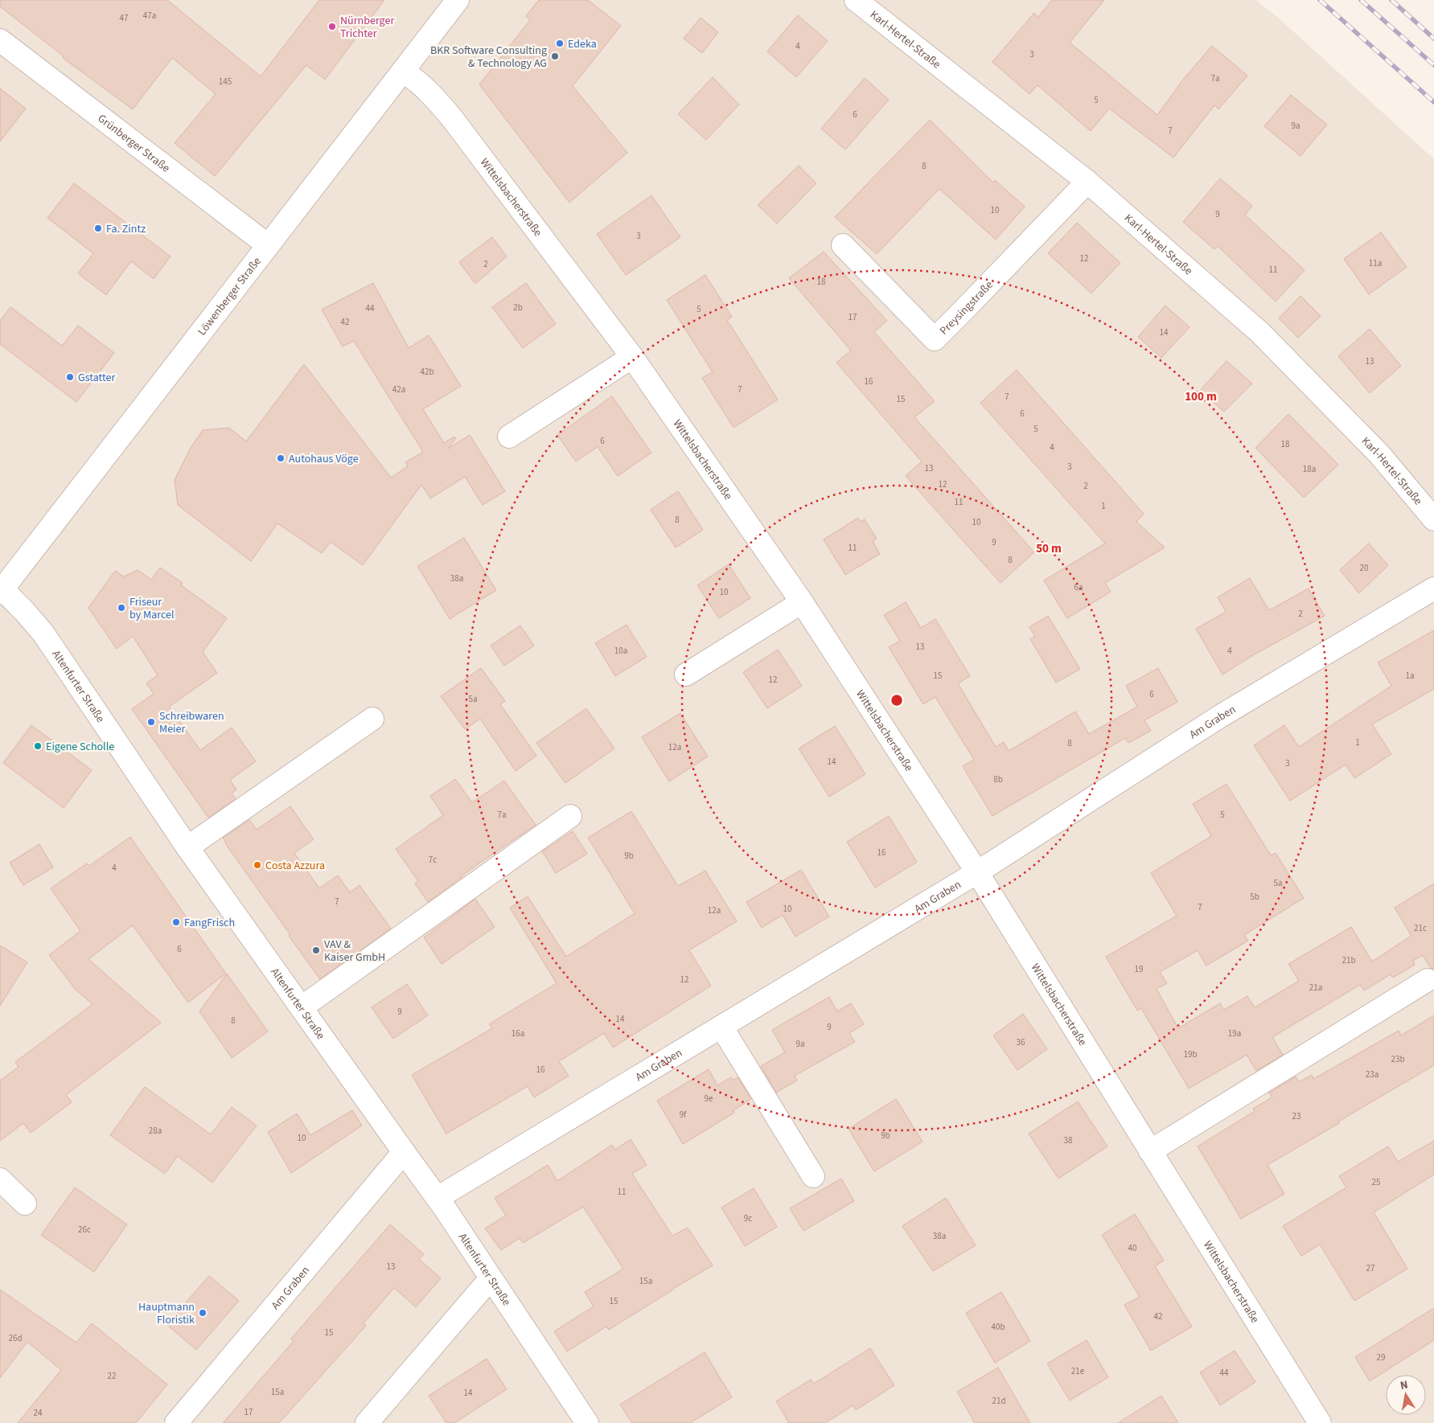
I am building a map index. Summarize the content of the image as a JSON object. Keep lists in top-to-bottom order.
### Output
{
  "streets": {
    "street": [
      "Karl-Hertel-Straße",
      "Grünberger Straße",
      "Wittelsbacherstraße",
      "Löwenberger Straße",
      "Preysingstraße",
      "Altenfurter Straße",
      "Am Graben"
    ]
  },
  "crossings": [
    ["Karl-Hertel-Straße", "Preysingstraße"],
    ["Grünberger Straße", "Löwenberger Straße"],
    ["Wittelsbacherstraße", "Löwenberger Straße"],
    ["Wittelsbacherstraße", "Am Graben"],
    ["Löwenberger Straße", "Altenfurter Straße"],
    ["Altenfurter Straße", "Am Graben"]
  ],
  "places": [
    "Nürnberger Trichter",
    "Edeka",
    "BKR Software Consulting & Technology AG",
    "Fa. Zintz",
    "Gstatter",
    "Autohaus Vöge",
    "Friseur by Marcel",
    "Schreibwaren Meier",
    "Eigene Scholle",
    "Costa Azzura",
    "FangFrisch",
    "VAV & Kaiser GmbH",
    "Hauptmann Floristik"
  ],
  "house_numbers": [
    "47a",
    "47",
    "4",
    "3",
    "7a",
    "145",
    "5",
    "6",
    "9a",
    "7",
    "8",
    "10",
    "9",
    "3",
    "12",
    "11a",
    "2",
    "11",
    "18",
    "2b",
    "44",
    "5",
    "17",
    "42",
    "14",
    "13",
    "42b",
    "16",
    "42a",
    "7",
    "7",
    "15",
    "6",
    "5",
    "6",
    "18",
    "4",
    "3",
    "13",
    "18a",
    "12",
    "2",
    "11",
    "1",
    "8",
    "10",
    "9",
    "11",
    "8",
    "20",
    "38a",
    "6a",
    "10",
    "2",
    "13",
    "10a",
    "4",
    "15",
    "1a",
    "12",
    "6",
    "5a",
    "1",
    "8",
    "12a",
    "14",
    "3",
    "8b",
    "7a",
    "5",
    "16",
    "9b",
    "7c",
    "4",
    "5a",
    "5b",
    "7",
    "7",
    "10",
    "12a",
    "21c",
    "6",
    "21b",
    "19",
    "12",
    "21a",
    "9",
    "14",
    "8",
    "9",
    "16a",
    "19a",
    "36",
    "9a",
    "19b",
    "23b",
    "16",
    "23a",
    "9e",
    "9f",
    "23",
    "28a",
    "9b",
    "10",
    "38",
    "25",
    "11",
    "9c",
    "26c",
    "38a",
    "40",
    "13",
    "27",
    "15a",
    "15",
    "42",
    "40b",
    "15",
    "26d",
    "29",
    "21e",
    "44",
    "22",
    "15a",
    "14",
    "21d",
    "17",
    "24"
  ],
  "north": "top",
  "rings": ["100 m", "50 m"]
}
